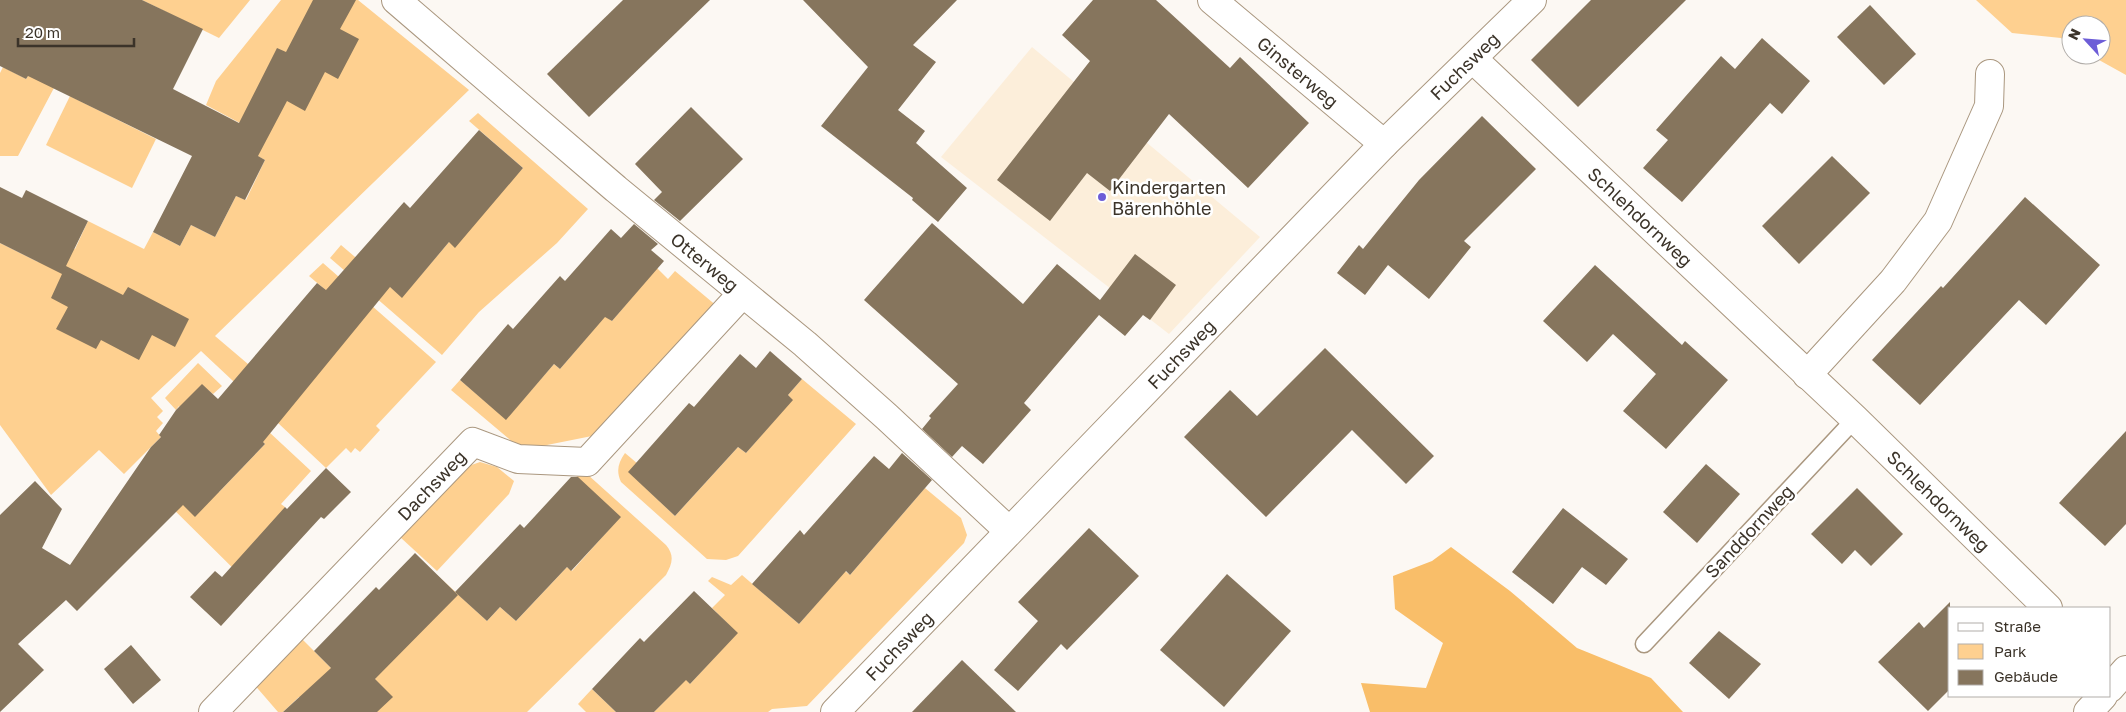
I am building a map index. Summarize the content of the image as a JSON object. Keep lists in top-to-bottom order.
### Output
{
  "streets": {
    "street": [
      "Fuchsweg",
      "Ginsterweg",
      "Schlehdornweg",
      "Otterweg",
      "Dachsweg"
    ],
    "lane": ["Sanddornweg"]
  },
  "crossings": [
    ["Fuchsweg", "Ginsterweg"],
    ["Fuchsweg", "Schlehdornweg"],
    ["Fuchsweg", "Otterweg"],
    ["Schlehdornweg", "Sanddornweg"],
    ["Otterweg", "Dachsweg"]
  ],
  "places": ["Kindergarten Bärenhöhle"],
  "legend": ["Straße", "Park", "Gebäude"],
  "scale_bar": "20 m",
  "north": "top left"
}
